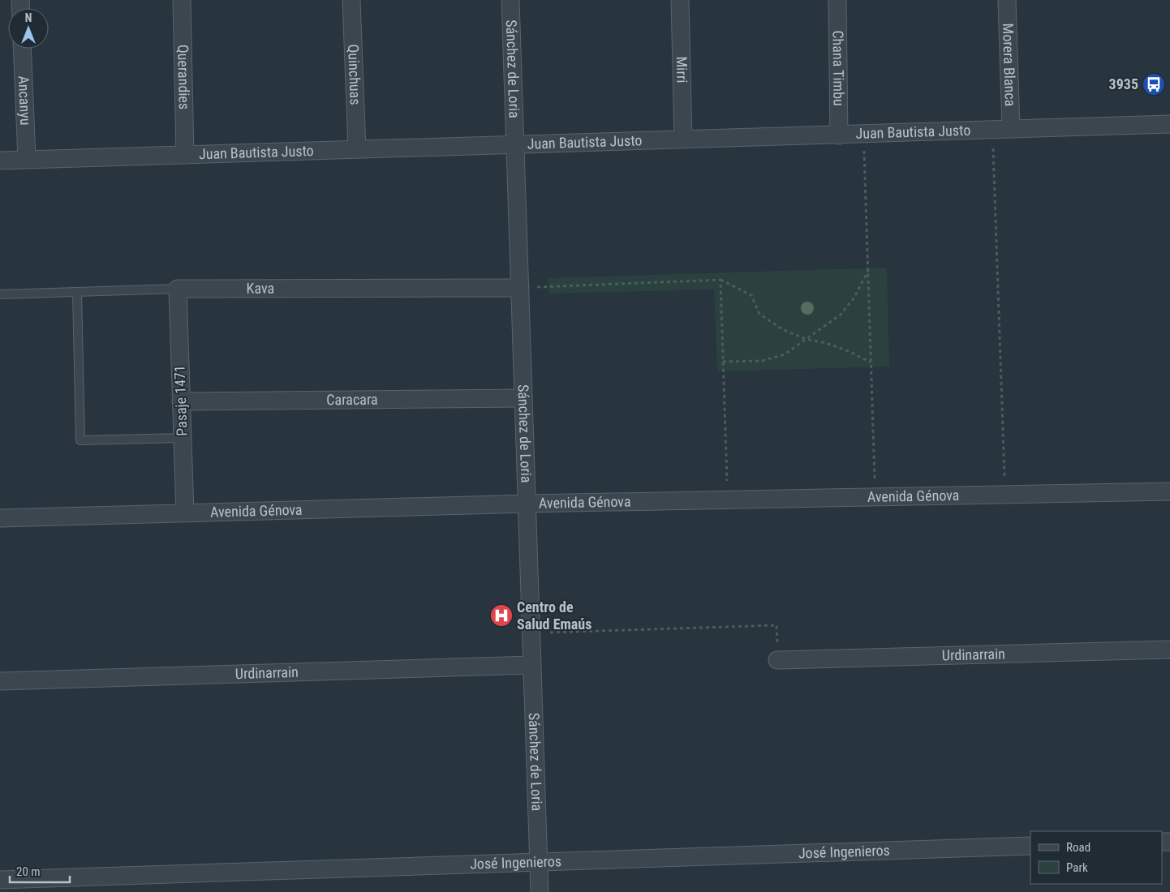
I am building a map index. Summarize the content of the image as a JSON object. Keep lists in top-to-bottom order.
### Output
{
  "streets": {
    "street": [
      "Morera Blanca",
      "Chana Timbu",
      "Sánchez de Loria",
      "Mirri",
      "Quinchuas",
      "Querandies",
      "Ancanyu",
      "Juan Bautista Justo",
      "Kava",
      "Caracara",
      "Pasaje 1471",
      "Avenida Génova",
      "Urdinarrain",
      "José Ingenieros"
    ]
  },
  "crossings": [
    ["Morera Blanca", "Juan Bautista Justo"],
    ["Chana Timbu", "Juan Bautista Justo"],
    ["Sánchez de Loria", "Juan Bautista Justo"],
    ["Sánchez de Loria", "Kava"],
    ["Sánchez de Loria", "Caracara"],
    ["Sánchez de Loria", "Avenida Génova"],
    ["Sánchez de Loria", "Urdinarrain"],
    ["Sánchez de Loria", "José Ingenieros"],
    ["Mirri", "Juan Bautista Justo"],
    ["Quinchuas", "Juan Bautista Justo"],
    ["Querandies", "Juan Bautista Justo"],
    ["Ancanyu", "Juan Bautista Justo"],
    ["Kava", "Pasaje 1471"],
    ["Caracara", "Pasaje 1471"],
    ["Pasaje 1471", "Avenida Génova"]
  ],
  "places": {
    "bus stop": ["3935"],
    "hospital": ["Centro de Salud Emaús"]
  },
  "legend": ["Road", "Park"],
  "scale_bar": "20 m",
  "north": "top"
}
